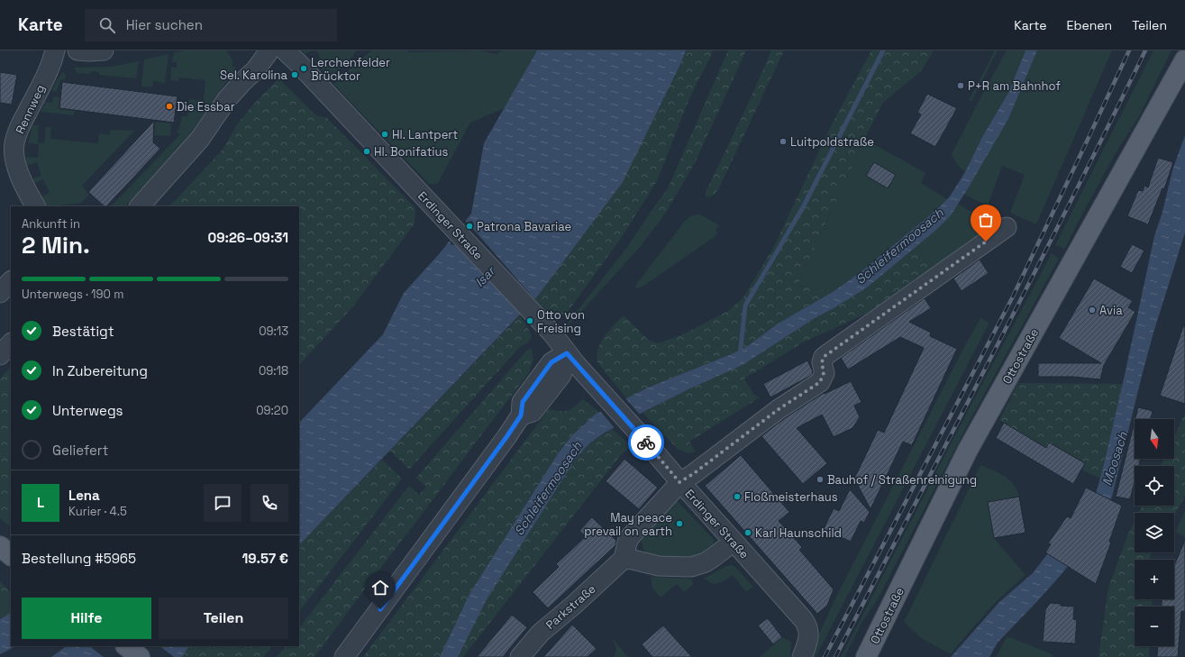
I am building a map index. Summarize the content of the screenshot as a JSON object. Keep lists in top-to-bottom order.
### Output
{
  "streets": {
    "main road": ["Ottostraße"],
    "street": ["Rennweg", "Erdinger Straße", "Parkstraße"]
  },
  "water": ["Schleifermoosach", "Isar", "Moosach"],
  "places": [
    "Lerchenfelder Brücktor",
    "Sel. Karolina",
    "P+R am Bahnhof",
    "Die Essbar",
    "Hl. Lantpert",
    "Luitpoldstraße",
    "Hl. Bonifatius",
    "Patrona Bavariae",
    "Avia",
    "Otto von Freising",
    "Bauhof / Straßenreinigung",
    "Floßmeisterhaus",
    "May peace prevail on earth",
    "Karl Haunschild"
  ],
  "north": "bottom",
  "page": {
    "header": "Karte",
    "search": "Hier suchen",
    "nav": ["Karte", "Ebenen", "Teilen"],
    "heading": ["2 Min.", "Ankunft in", "09:26–09:31"],
    "panel": [
      "Lena",
      "Kurier · 4.5",
      "Bestellung #5965",
      "19.57 €"
    ],
    "bar": "Unterwegs · 190 m",
    "list": [
      ["Bestätigt", "09:13"],
      ["In Zubereitung", "09:18"],
      ["Unterwegs", "09:20"],
      "Geliefert"
    ],
    "map_buttons": ["+", "−"],
    "round": "L",
    "buttons": ["Hilfe", "Teilen"]
  }
}
